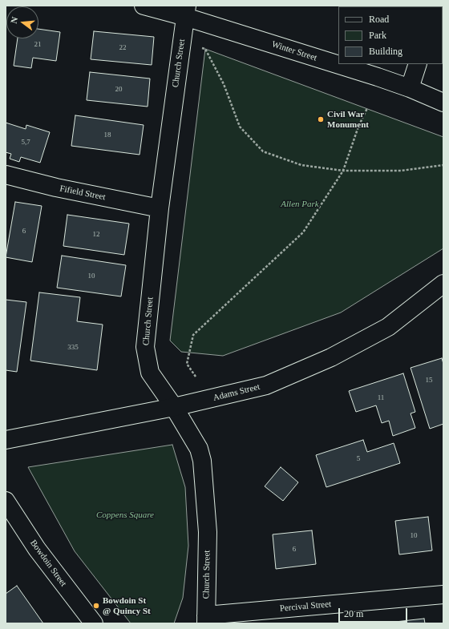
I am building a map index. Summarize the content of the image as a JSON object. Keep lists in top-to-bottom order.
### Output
{
  "streets": {
    "street": [
      "Winter Street",
      "Church Street",
      "Fifield Street",
      "Adams Street",
      "Bowdoin Street",
      "Percival Street"
    ]
  },
  "crossings": [
    ["Winter Street", "Church Street"],
    ["Church Street", "Fifield Street"],
    ["Church Street", "Adams Street"],
    ["Church Street", "Percival Street"]
  ],
  "parks": ["Allen Park", "Coppens Square"],
  "places": ["Civil War Monument", "Bowdoin St @ Quincy St"],
  "house_numbers": [
    "21",
    "22",
    "20",
    "18",
    "5,7",
    "6",
    "12",
    "10",
    "335",
    "15",
    "11",
    "5",
    "10",
    "6"
  ],
  "legend": ["Road", "Park", "Building"],
  "scale_bar": "20 m",
  "north": "left"
}
